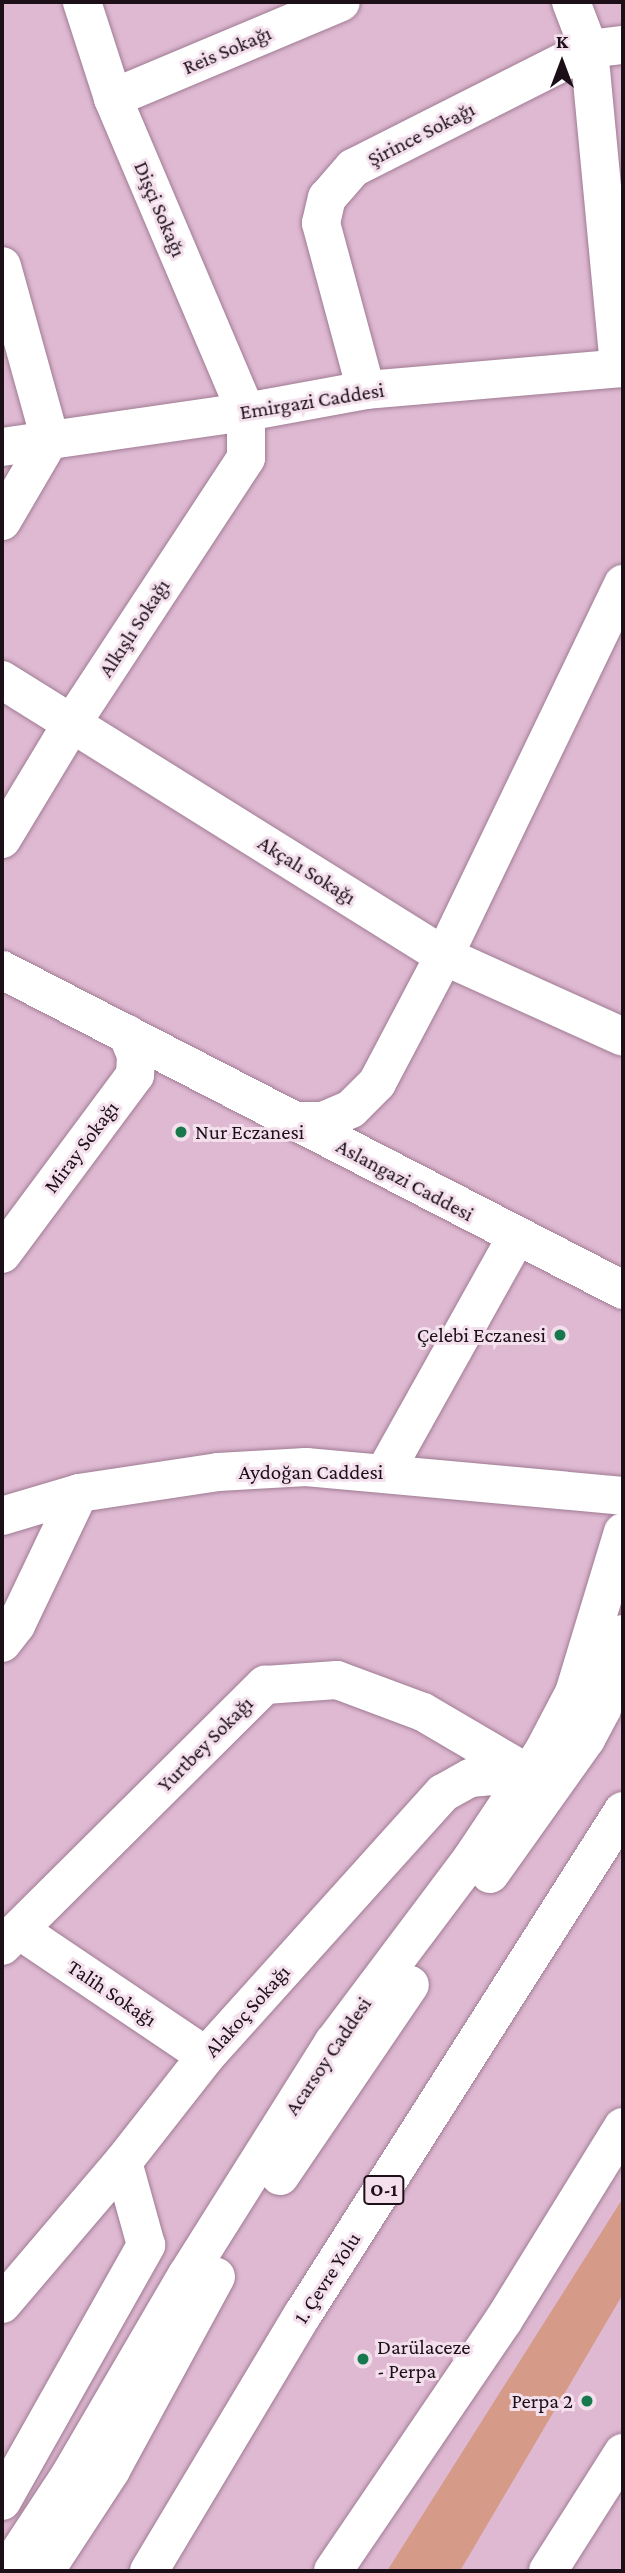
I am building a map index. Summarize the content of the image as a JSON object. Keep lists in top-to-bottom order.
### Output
{
  "streets": {
    "main road": [
      "Reis Sokağı",
      "Şirince Sokağı",
      "Dişçi Sokağı",
      "Emirgazi Caddesi",
      "Alkışlı Sokağı",
      "Akçalı Sokağı",
      "Miray Sokağı",
      "Aslangazi Caddesi",
      "Aydoğan Caddesi",
      "Yurtbey Sokağı",
      "Talih Sokağı",
      "Alakoç Sokağı",
      "Acarsoy Caddesi",
      "O-1",
      "1. Çevre Yolu"
    ]
  },
  "crossings": [
    ["Reis Sokağı", "Dişçi Sokağı"],
    ["Şirince Sokağı", "Emirgazi Caddesi"],
    ["Dişçi Sokağı", "Emirgazi Caddesi"],
    ["Dişçi Sokağı", "Alkışlı Sokağı"],
    ["Emirgazi Caddesi", "Alkışlı Sokağı"],
    ["Alkışlı Sokağı", "Akçalı Sokağı"],
    ["Miray Sokağı", "Aslangazi Caddesi"],
    ["Yurtbey Sokağı", "Talih Sokağı"],
    ["Yurtbey Sokağı", "Alakoç Sokağı"],
    ["Yurtbey Sokağı", "Acarsoy Caddesi"],
    ["Talih Sokağı", "Alakoç Sokağı"],
    ["Alakoç Sokağı", "Acarsoy Caddesi"]
  ],
  "places": [
    "Nur Eczanesi",
    "Çelebi Eczanesi",
    "Darülaceze - Perpa",
    "Perpa 2"
  ],
  "north": "top"
}
